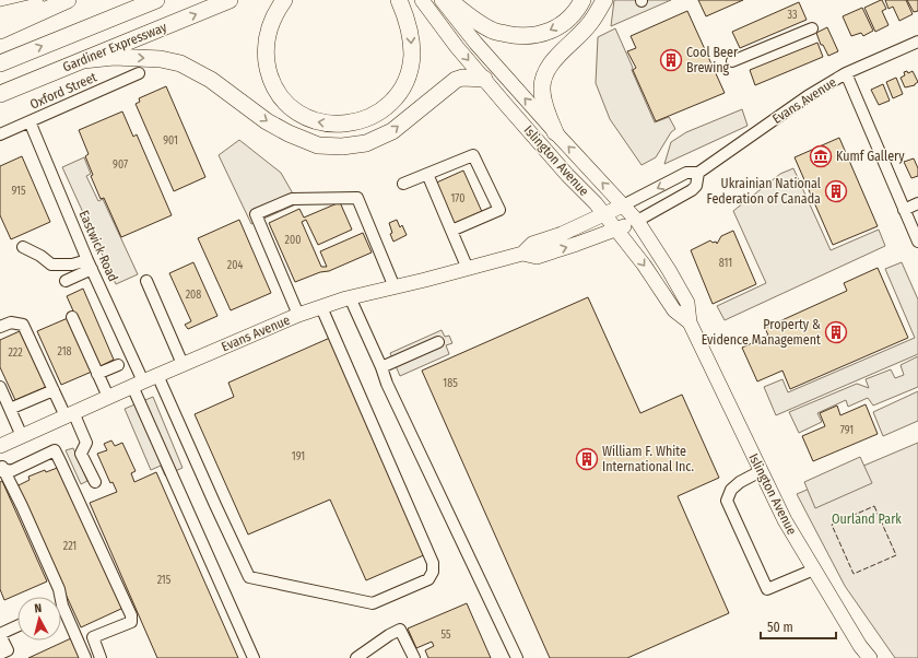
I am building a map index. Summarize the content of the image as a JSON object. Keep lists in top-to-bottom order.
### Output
{
  "streets": {
    "highway": ["Gardiner Expressway"],
    "main road": ["Evans Avenue", "Islington Avenue"],
    "street": ["Oxford Street", "Eastwick Road"]
  },
  "crossings": [
    ["Oxford Street", "Eastwick Road"],
    ["Evans Avenue", "Islington Avenue"],
    ["Evans Avenue", "Eastwick Road"]
  ],
  "parks": ["Ourland Park"],
  "places": {
    "building": [
      "Cool Beer Brewing",
      "Ukrainian National Federation of Canada",
      "Property & Evidence Management",
      "William F. White International Inc."
    ],
    "museum": ["Kumf Gallery"]
  },
  "house_numbers": [
    "33",
    "901",
    "907",
    "915",
    "170",
    "200",
    "811",
    "204",
    "208",
    "218",
    "222",
    "185",
    "791",
    "191",
    "221",
    "215",
    "55"
  ],
  "scale_bar": "50 m",
  "north": "top"
}
